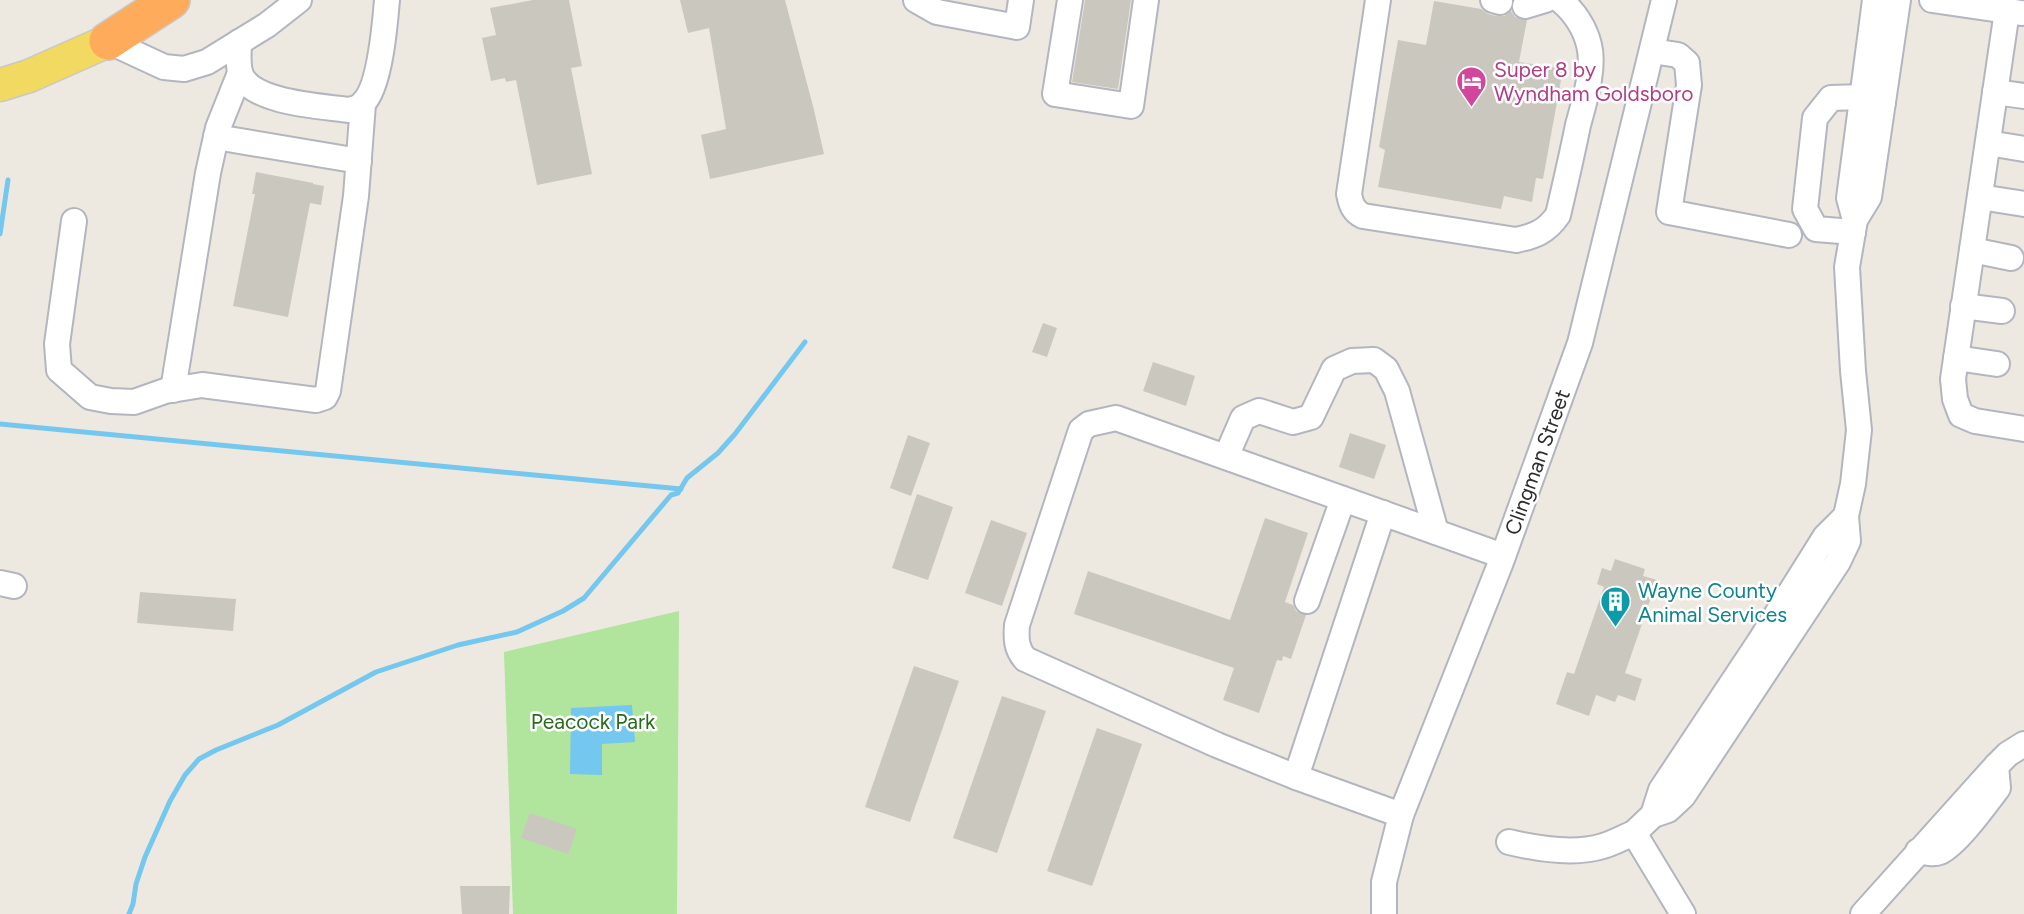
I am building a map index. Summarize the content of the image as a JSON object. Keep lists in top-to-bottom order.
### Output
{
  "streets": {
    "street": ["Clingman Street"]
  },
  "parks": ["Peacock Park"],
  "places": {
    "hotel": ["Super 8 by Wyndham Goldsboro"],
    "building": ["Wayne County Animal Services"]
  }
}
